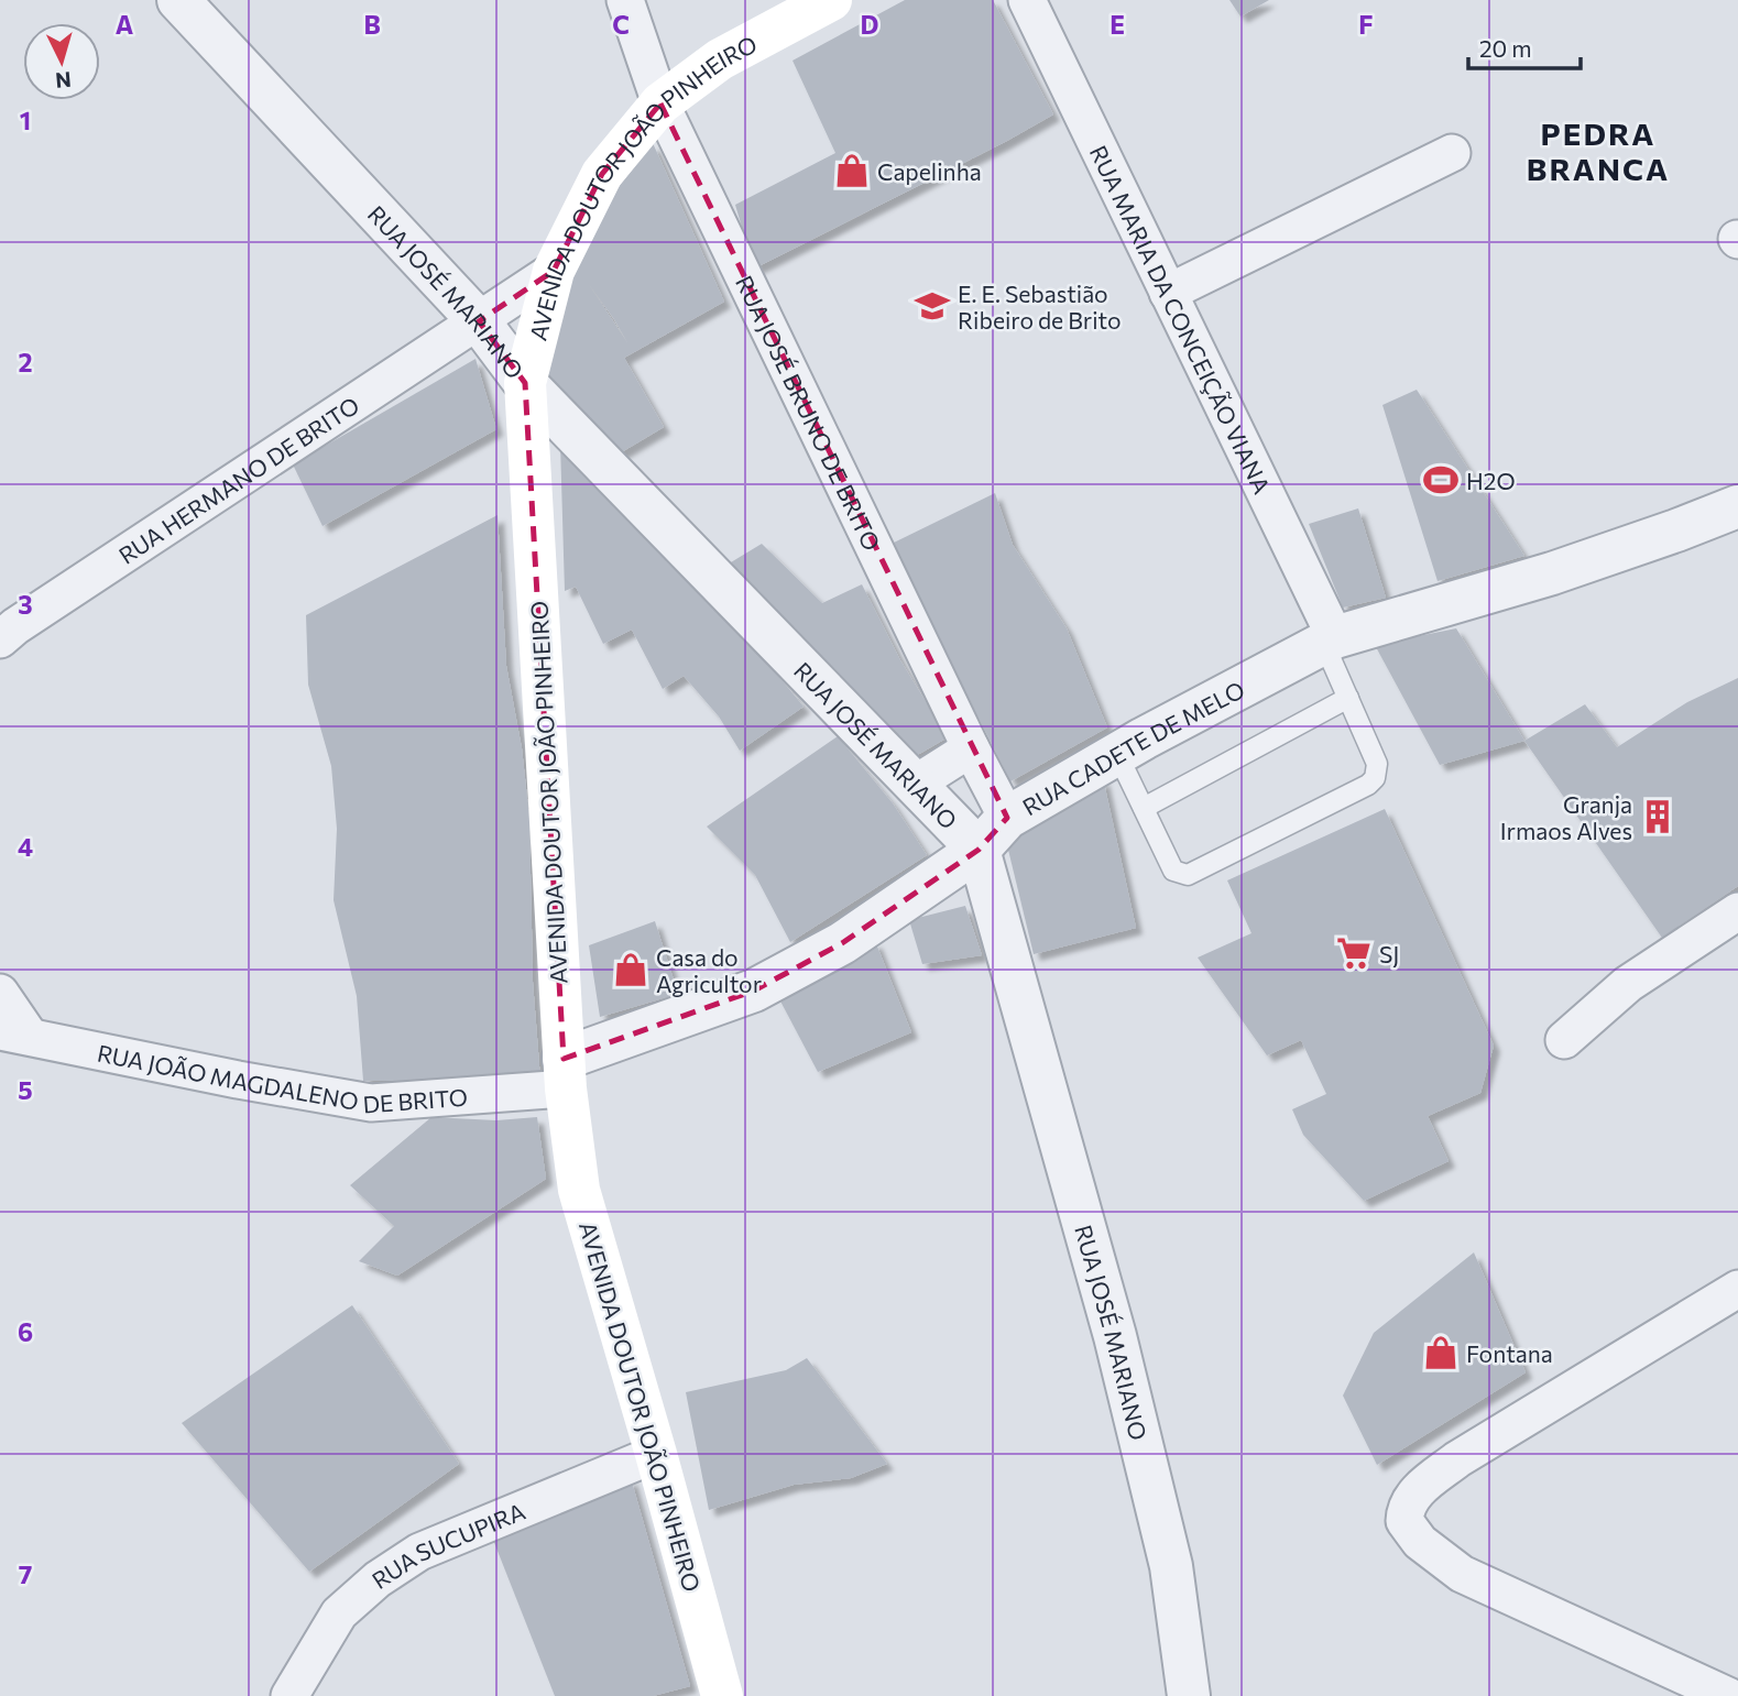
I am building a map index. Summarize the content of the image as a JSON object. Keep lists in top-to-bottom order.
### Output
{
  "streets": {
    "main road": ["AVENIDA DOUTOR JOÃO PINHEIRO"],
    "street": [
      "RUA JOSÉ MARIANO",
      "RUA MARIA DA CONCEIÇÃO VIANA",
      "RUA JOSÉ BRUNO DE BRITO",
      "RUA HERMANO DE BRITO",
      "RUA CADETE DE MELO",
      "RUA JOÃO MAGDALENO DE BRITO",
      "RUA SUCUPIRA"
    ]
  },
  "crossings": [
    ["AVENIDA DOUTOR JOÃO PINHEIRO", "RUA JOSÉ MARIANO"],
    ["AVENIDA DOUTOR JOÃO PINHEIRO", "RUA JOSÉ BRUNO DE BRITO"],
    ["AVENIDA DOUTOR JOÃO PINHEIRO", "RUA HERMANO DE BRITO"],
    ["AVENIDA DOUTOR JOÃO PINHEIRO", "RUA CADETE DE MELO"],
    ["AVENIDA DOUTOR JOÃO PINHEIRO", "RUA JOÃO MAGDALENO DE BRITO"],
    ["AVENIDA DOUTOR JOÃO PINHEIRO", "RUA SUCUPIRA"],
    ["RUA JOSÉ MARIANO", "RUA HERMANO DE BRITO"],
    ["RUA JOSÉ MARIANO", "RUA CADETE DE MELO"],
    ["RUA MARIA DA CONCEIÇÃO VIANA", "RUA CADETE DE MELO"],
    ["RUA JOSÉ BRUNO DE BRITO", "RUA CADETE DE MELO"],
    ["RUA CADETE DE MELO", "RUA JOÃO MAGDALENO DE BRITO"]
  ],
  "districts": ["PEDRA BRANCA"],
  "places": {
    "shop": ["Capelinha", "Casa do Agricultor", "Fontana"],
    "school or university": ["E. E. Sebastião Ribeiro de Brito"],
    "sports": ["H2O"],
    "building": ["Granja Irmaos Alves"],
    "supermarket": ["SJ"]
  },
  "scale_bar": "20 m",
  "north": "bottom",
  "grid": {
    "columns": [
      "A",
      "B",
      "C",
      "D",
      "E",
      "F"
    ],
    "rows": [
      "1",
      "2",
      "3",
      "4",
      "5",
      "6",
      "7"
    ]
  }
}
